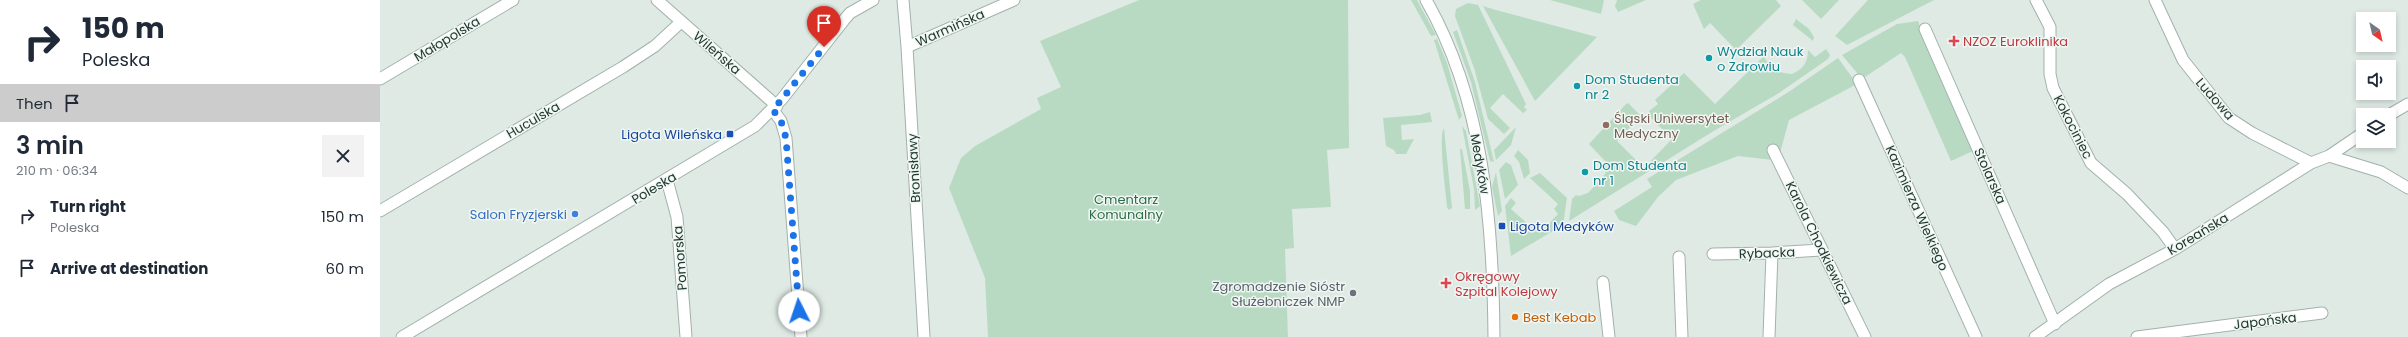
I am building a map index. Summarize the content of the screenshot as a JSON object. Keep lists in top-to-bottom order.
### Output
{
  "streets": {
    "street": [
      "Warmińska",
      "Małopolska",
      "Wileńska",
      "Ludowa",
      "Huculska",
      "Kokociniec",
      "Medyków",
      "Bronisławy",
      "Stolarska",
      "Poleska",
      "Kazimierza Wielkiego",
      "Koreańska",
      "Karola Chodkiewicza",
      "Rybacka",
      "Pomorska",
      "Japońska"
    ]
  },
  "crossings": [
    ["Warmińska", "Bronisławy"],
    ["Wileńska", "Huculska"],
    ["Wileńska", "Poleska"],
    ["Ludowa", "Koreańska"],
    ["Kokociniec", "Koreańska"],
    ["Stolarska", "Koreańska"],
    ["Poleska", "Pomorska"],
    ["Karola Chodkiewicza", "Rybacka"]
  ],
  "parks": ["Cmentarz Komunalny"],
  "places": {
    "health": ["NZOZ Euroklinika", "Okręgowy Szpital Kolejowy"],
    "other": [
      "Wydział Nauk o Zdrowiu",
      "Dom Studenta nr 2",
      "Śląski Uniwersytet Medyczny",
      "Dom Studenta nr 1",
      "Salon Fryzjerski",
      "Zgromadzenie Sióstr Służebniczek NMP",
      "Best Kebab"
    ],
    "transit": ["Ligota Wileńska", "Ligota Medyków"]
  },
  "north": "bottom right",
  "page": {
    "turn": ["150 m", "Poleska"],
    "then": "Then",
    "heading": ["3 min", "210 m · 06:34"],
    "list": [
      {
        "name": "Turn right",
        "note": "Poleska",
        "value": "150 m"
      },
      {
        "name": "Arrive at destination",
        "value": "60 m"
      }
    ]
  }
}
